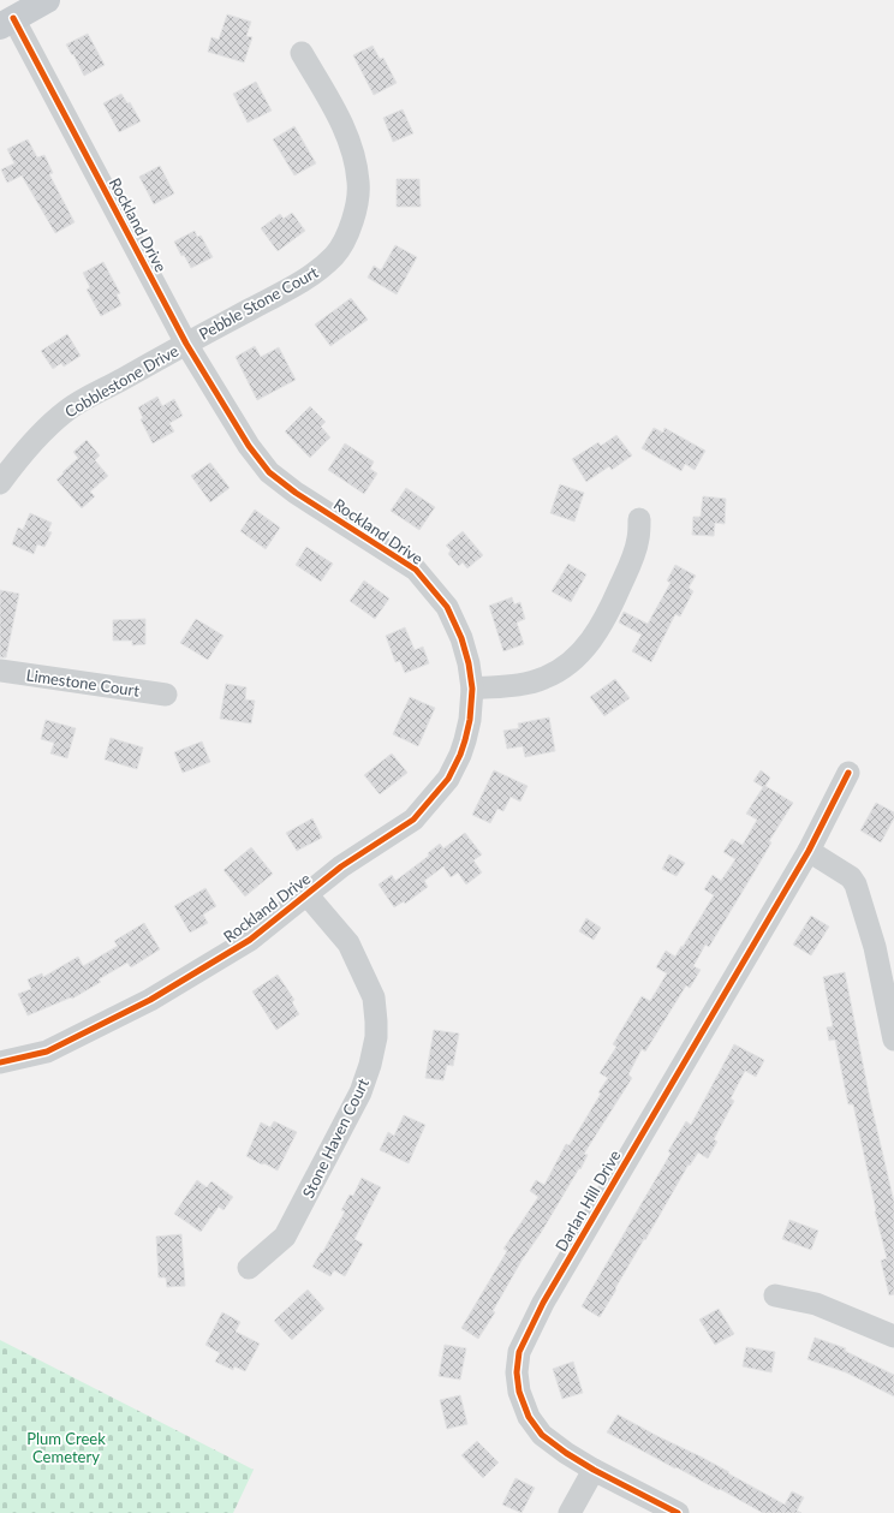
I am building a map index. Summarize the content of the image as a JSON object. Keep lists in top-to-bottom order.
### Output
{
  "streets": {
    "street": [
      "Rockland Drive",
      "Pebble Stone Court",
      "Cobblestone Drive",
      "Limestone Court",
      "Stone Haven Court",
      "Darlan Hill Drive"
    ]
  },
  "crossings": [
    ["Rockland Drive", "Pebble Stone Court"],
    ["Rockland Drive", "Cobblestone Drive"],
    ["Rockland Drive", "Stone Haven Court"],
    ["Pebble Stone Court", "Cobblestone Drive"]
  ],
  "parks": ["Plum Creek Cemetery"]
}
